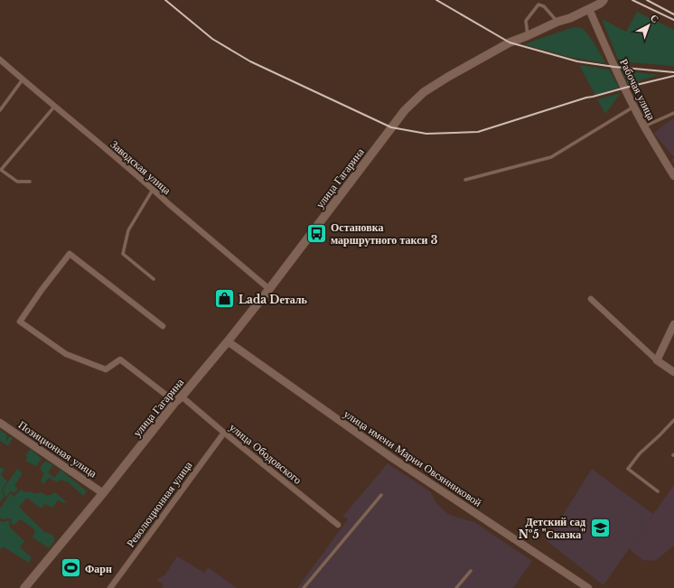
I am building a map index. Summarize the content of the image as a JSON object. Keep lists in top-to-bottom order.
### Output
{
  "streets": {
    "main road": ["улица Гагарина"],
    "street": [
      "Рабочая улица",
      "Заводская улица",
      "Позиционная улица",
      "улица Ободовского",
      "улица имени Марии Овсянниковой",
      "Революционная улица"
    ]
  },
  "crossings": [
    ["Рабочая улица", "улица Гагарина"],
    ["Заводская улица", "улица Гагарина"],
    ["улица Гагарина", "Позиционная улица"],
    ["улица Гагарина", "улица Ободовского"],
    ["улица Гагарина", "улица имени Марии Овсянниковой"],
    ["улица Ободовского", "Революционная улица"]
  ],
  "places": {
    "bus stop": ["Остановка маршрутного такси 3"],
    "shop": ["Lada Dеталь"],
    "school or university": ["Детский сад №5 \"Сказка\""],
    "sports": ["Фарн"]
  },
  "north": "top right"
}
